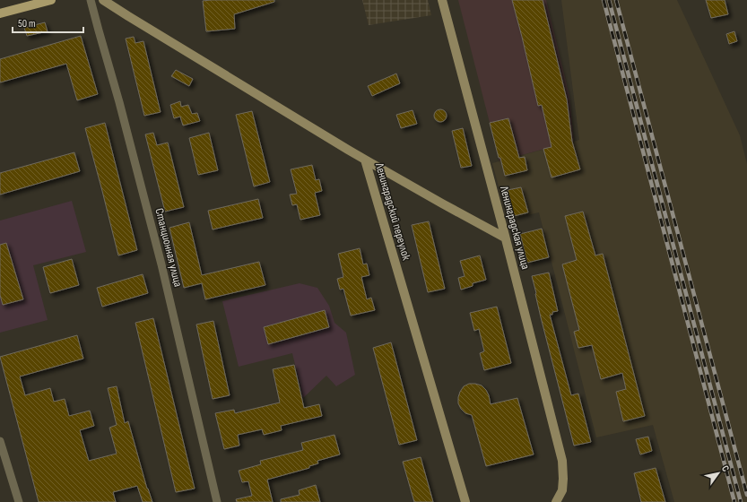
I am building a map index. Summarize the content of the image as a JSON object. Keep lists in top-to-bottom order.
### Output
{
  "streets": {
    "street": ["Ленинградский переулок", "Ленинградская улица", "Станционная улица"]
  },
  "scale_bar": "50 m",
  "north": "top right"
}
